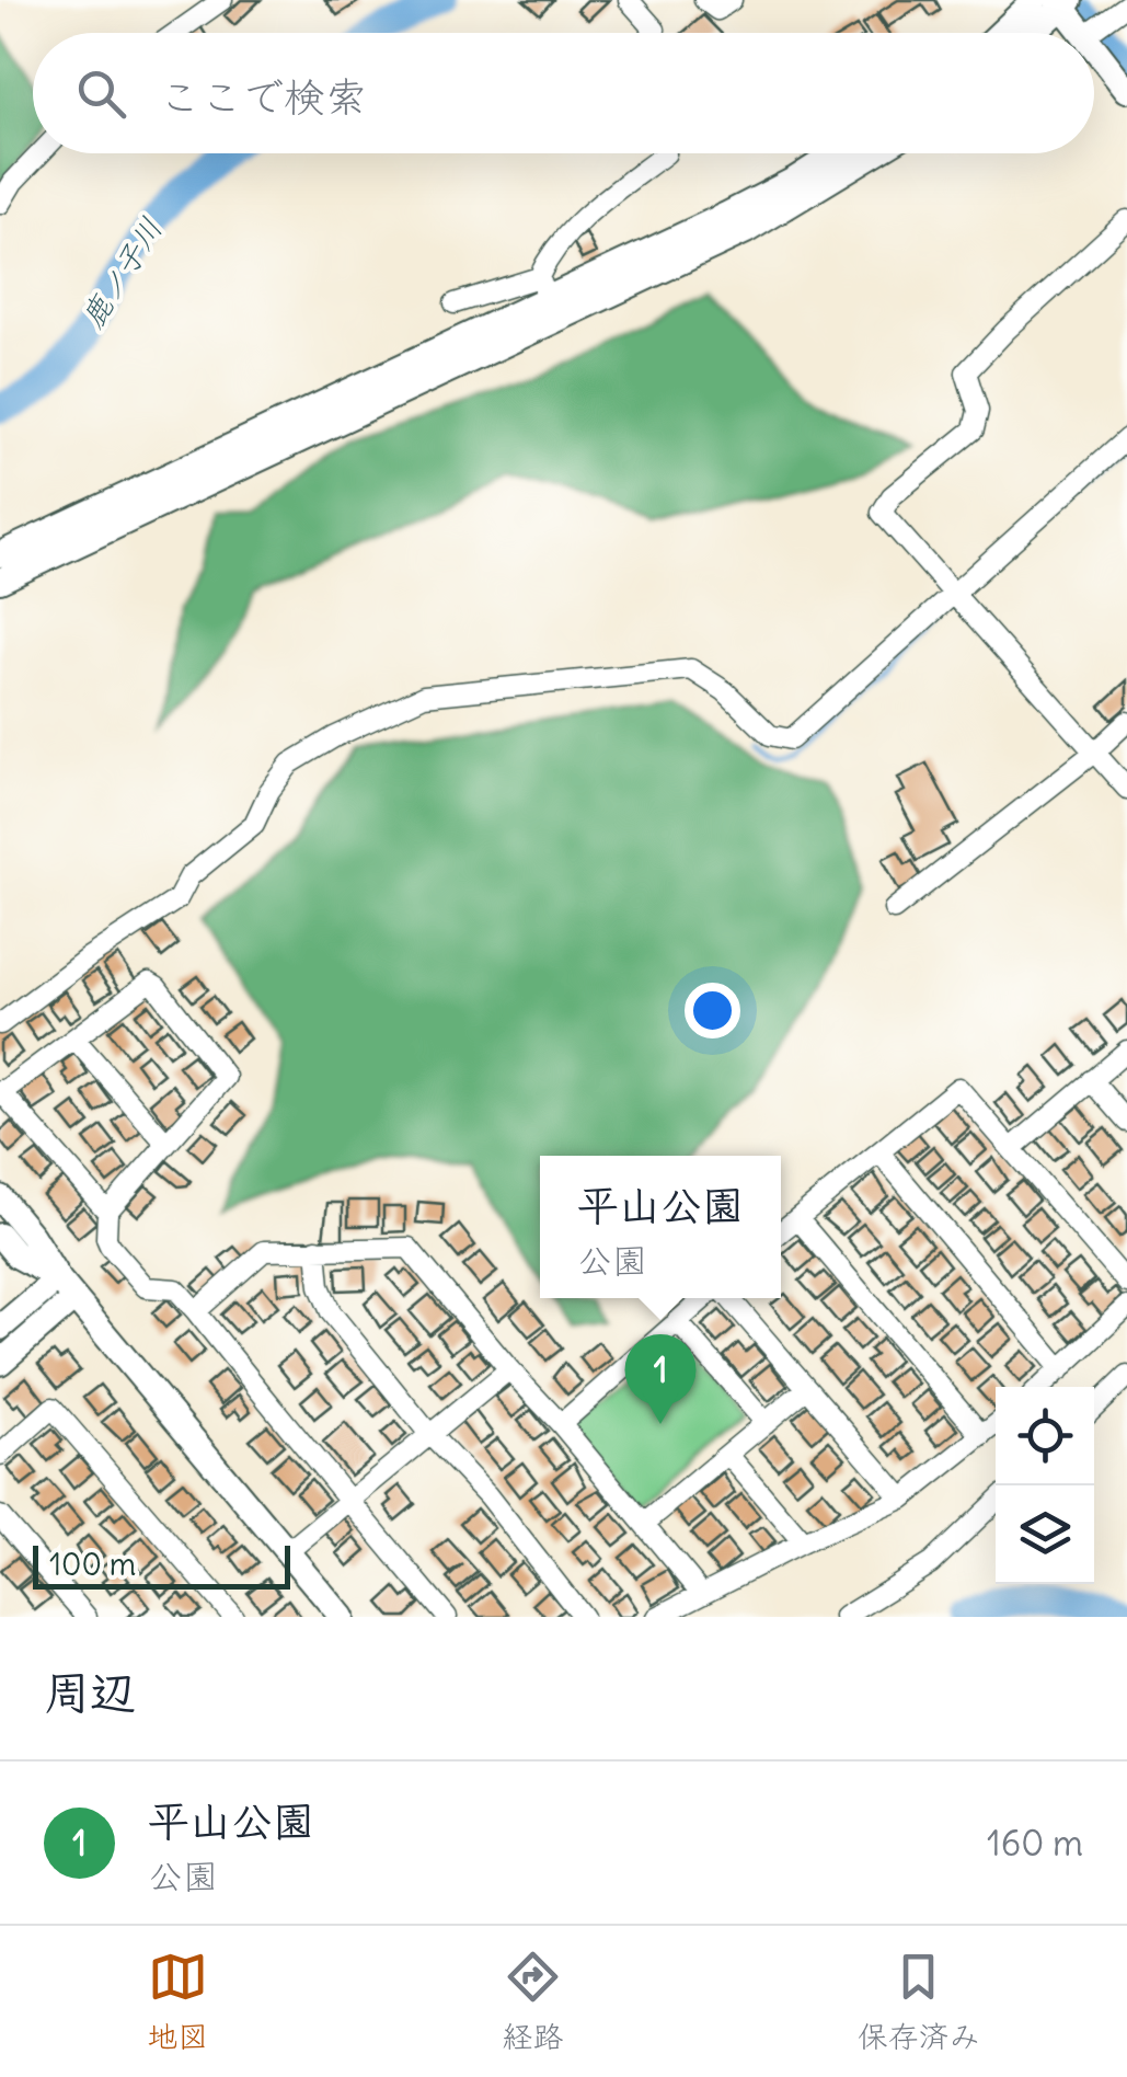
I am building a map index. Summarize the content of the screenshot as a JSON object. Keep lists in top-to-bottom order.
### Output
{
  "water": ["鹿ノ子川"],
  "scale_bar": "100 m",
  "page": {
    "search": "ここで検索",
    "popup": ["平山公園", "公園"],
    "pins": "1",
    "scale": "100 m",
    "heading": "周辺",
    "list": [
      {
        "mark": "1",
        "name": "平山公園",
        "note": "公園",
        "value": "160 m"
      }
    ],
    "nav": ["地図", "経路", "保存済み"]
  }
}
